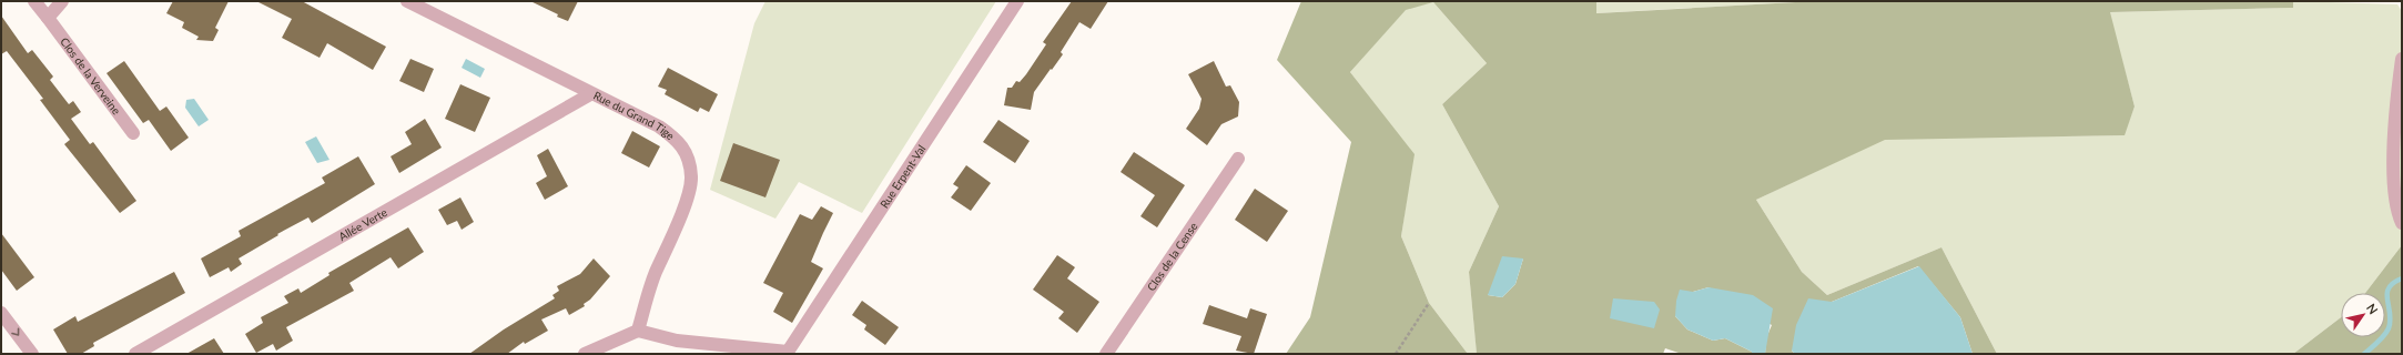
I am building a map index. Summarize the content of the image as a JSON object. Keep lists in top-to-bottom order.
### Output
{
  "streets": {
    "street": [
      "Clos de la Verveine",
      "Rue du Grand Tige",
      "Rue Erpent-Val",
      "Allée Verte",
      "Clos de la Cense"
    ]
  },
  "crossings": [
    ["Rue du Grand Tige", "Allée Verte"]
  ],
  "north": "top right"
}
